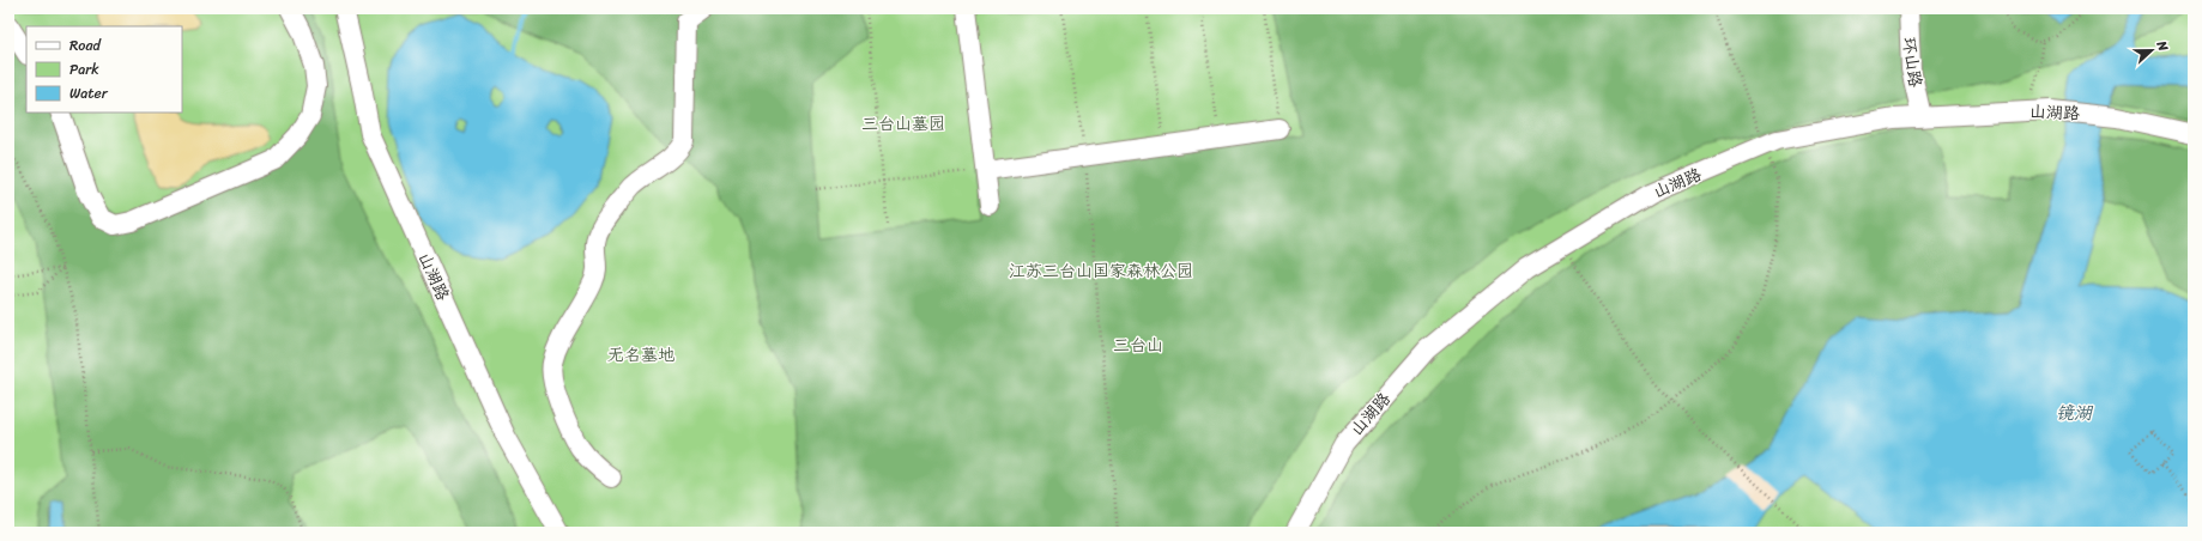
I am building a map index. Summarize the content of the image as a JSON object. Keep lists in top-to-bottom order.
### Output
{
  "streets": {
    "street": ["环山路", "山湖路"]
  },
  "crossings": [
    ["环山路", "山湖路"]
  ],
  "water": ["镜湖"],
  "parks": [
    "三台山墓园",
    "江苏三台山国家森林公园",
    "三台山",
    "无名墓地"
  ],
  "legend": ["Road", "Park", "Water"],
  "north": "right"
}
